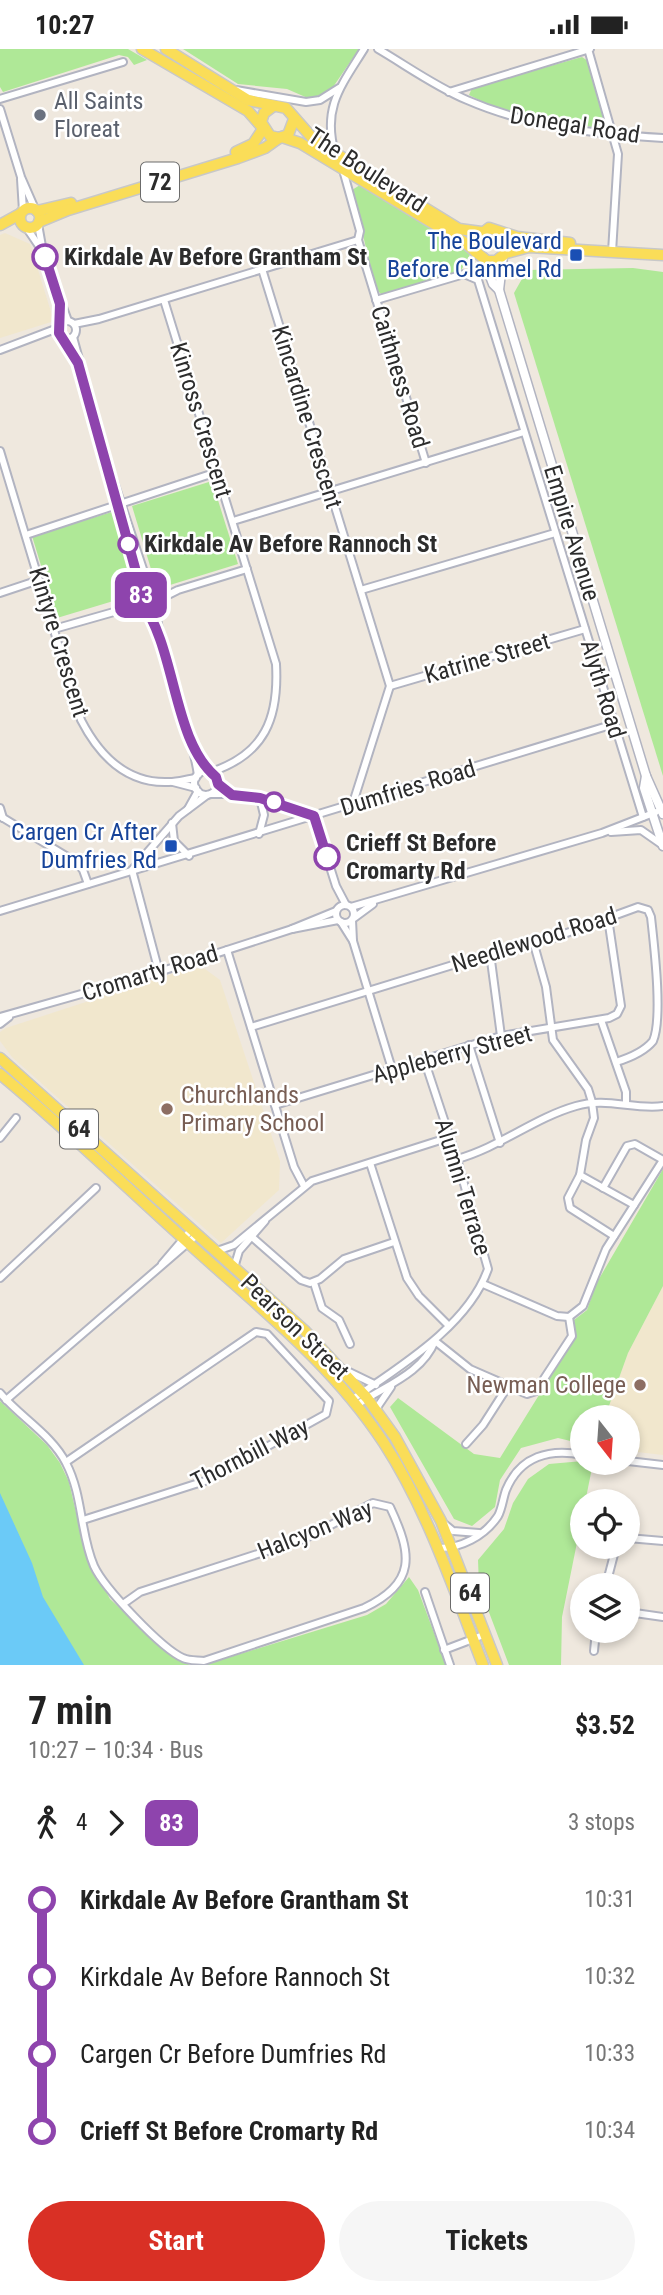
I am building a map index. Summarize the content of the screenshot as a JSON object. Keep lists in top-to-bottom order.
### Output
{
  "streets": {
    "main road": [
      "The Boulevard",
      "72",
      "Empire Avenue",
      "64",
      "Pearson Street"
    ],
    "street": [
      "Donegal Road",
      "Caithness Road",
      "Kincardine Crescent",
      "Kinross Crescent",
      "Kintyre Crescent",
      "Katrine Street",
      "Alyth Road",
      "Dumfries Road",
      "Needlewood Road",
      "Cromarty Road",
      "Appleberry Street",
      "Alumni Terrace",
      "Thornbill Way",
      "Halcyon Way"
    ]
  },
  "crossings": [
    ["The Boulevard", "72"],
    ["The Boulevard", "Caithness Road"],
    ["The Boulevard", "Empire Avenue"],
    ["Caithness Road", "Alyth Road"],
    ["Kincardine Crescent", "Katrine Street"],
    ["Kinross Crescent", "Kintyre Crescent"],
    ["Empire Avenue", "Cromarty Road"],
    ["Katrine Street", "Alyth Road"],
    ["Alyth Road", "Dumfries Road"],
    ["Alyth Road", "Cromarty Road"],
    ["Appleberry Street", "Alumni Terrace"],
    ["Alumni Terrace", "Pearson Street"]
  ],
  "places": {
    "other": [
      "All Saints Floreat",
      "Kirkdale Av Before Grantham St",
      "Kirkdale Av Before Rannoch St",
      "Crieff St Before Cromarty Rd",
      "Churchlands Primary School",
      "Newman College"
    ],
    "transit": ["The Boulevard Before Clanmel Rd", "Cargen Cr After Dumfries Rd"]
  },
  "lines": ["bus line 83"],
  "north": "bottom",
  "page": {
    "status": "10:27",
    "on_map": "83",
    "heading": ["7 min", "10:27 – 10:34 · Bus", "$3.52"],
    "legs": ["4", "83", "3 stops"],
    "list": [
      {
        "name": "Kirkdale Av Before Grantham St",
        "value": "10:31"
      },
      {
        "name": "Kirkdale Av Before Rannoch St",
        "value": "10:32"
      },
      {
        "name": "Cargen Cr Before Dumfries Rd",
        "value": "10:33"
      },
      {
        "name": "Crieff St Before Cromarty Rd",
        "value": "10:34"
      }
    ],
    "buttons": ["Start", "Tickets"]
  }
}
